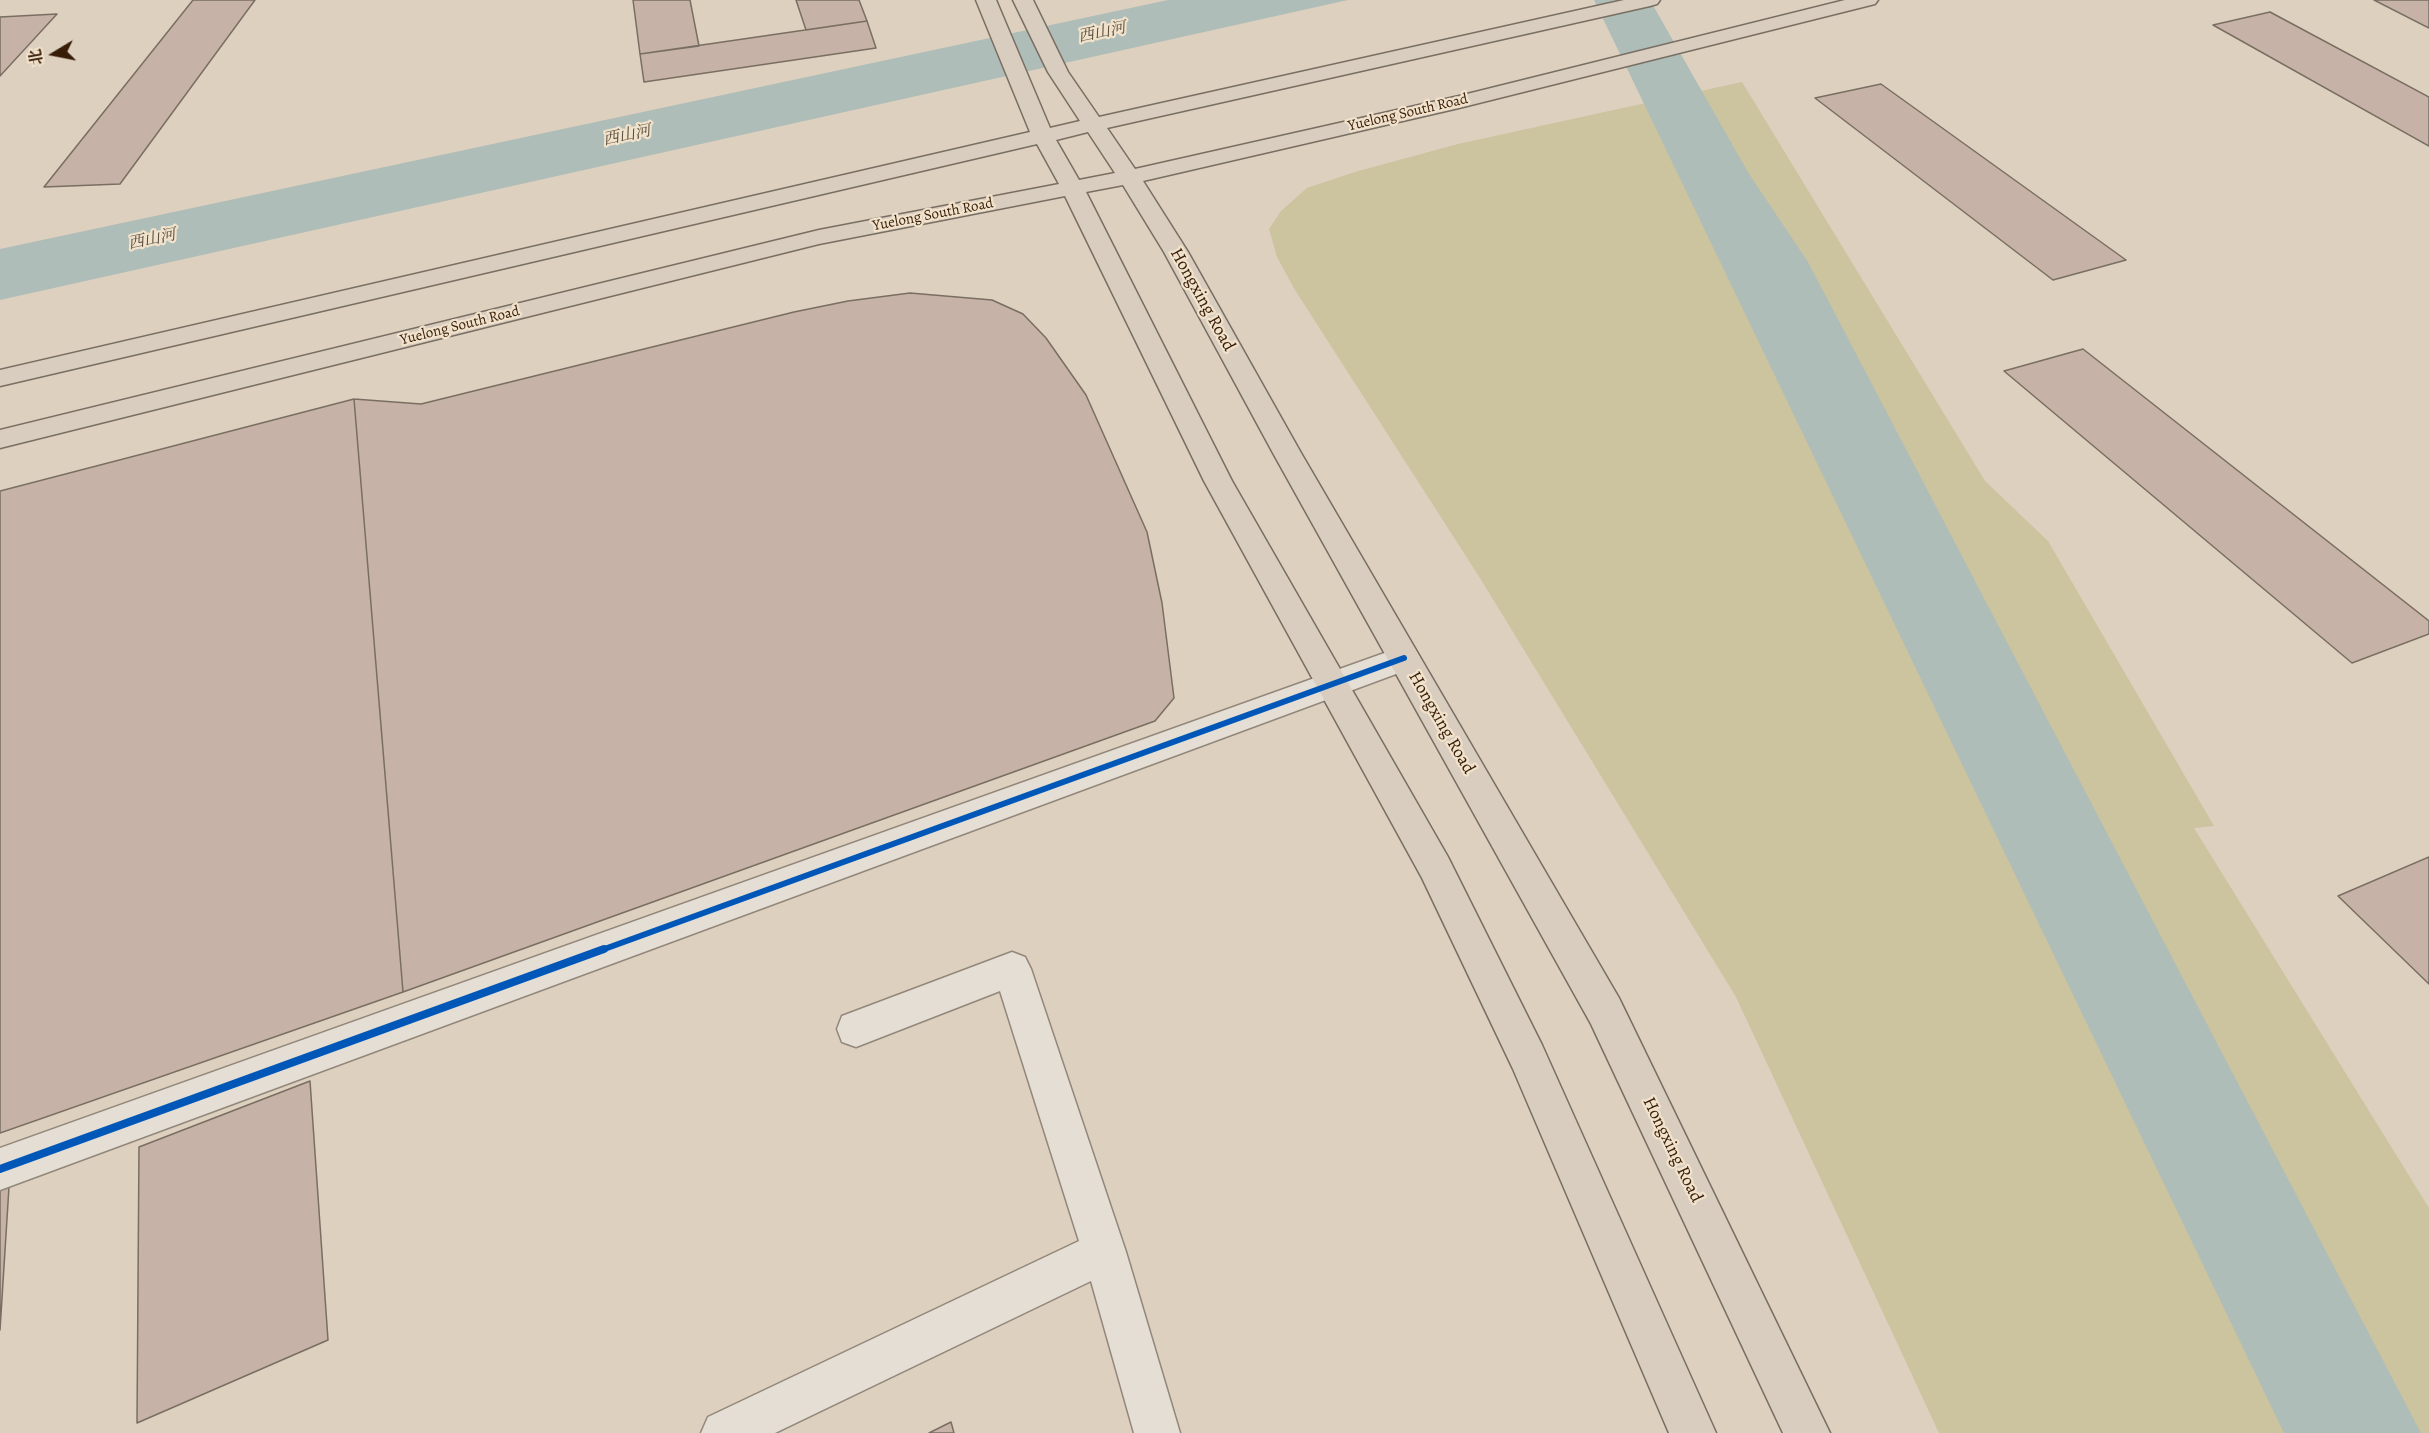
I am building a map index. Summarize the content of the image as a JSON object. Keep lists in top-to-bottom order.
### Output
{
  "streets": {
    "main road": ["Yuelong South Road", "Hongxing Road"]
  },
  "crossings": [
    ["Yuelong South Road", "Hongxing Road"]
  ],
  "water": ["西山河"],
  "north": "left"
}
